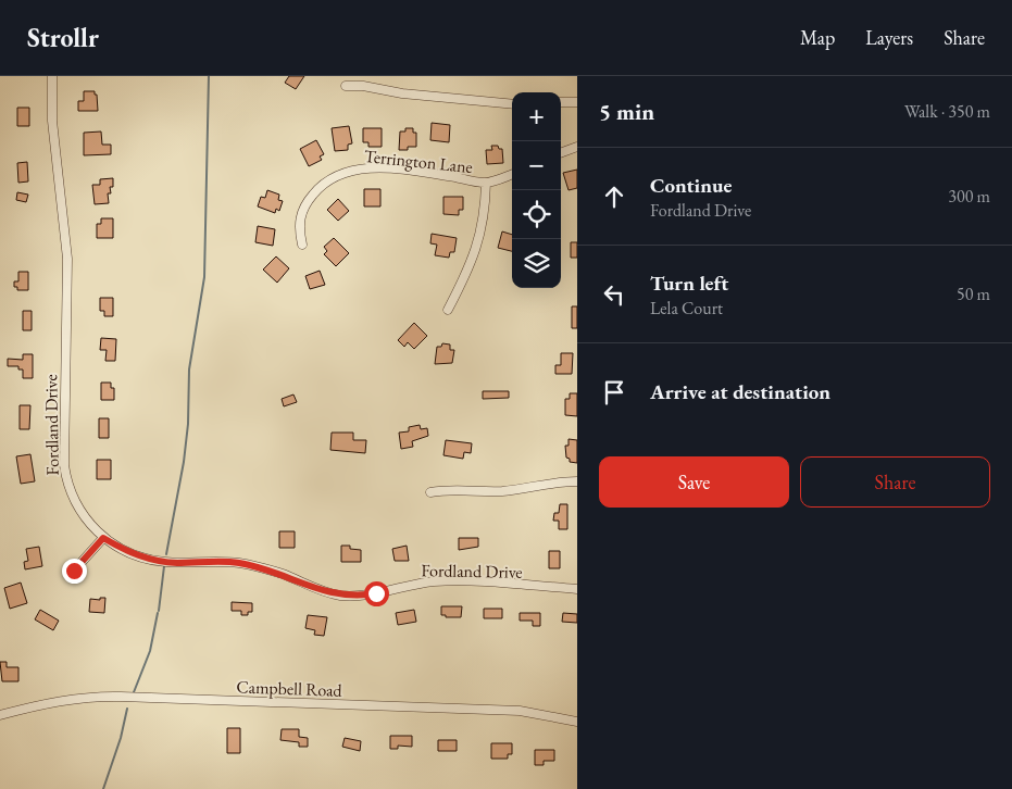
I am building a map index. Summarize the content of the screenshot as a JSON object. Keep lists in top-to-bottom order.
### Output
{
  "streets": {
    "street": ["Terrington Lane", "Fordland Drive", "Campbell Road"]
  },
  "page": {
    "header": "Strollr",
    "nav": ["Map", "Layers", "Share"],
    "heading": ["5 min", "Walk · 350 m"],
    "map_buttons": ["+", "−"],
    "list": [
      ["Continue", "Fordland Drive", "300 m"],
      ["Turn left", "Lela Court", "50 m"],
      "Arrive at destination"
    ],
    "buttons": ["Save", "Share"]
  }
}
